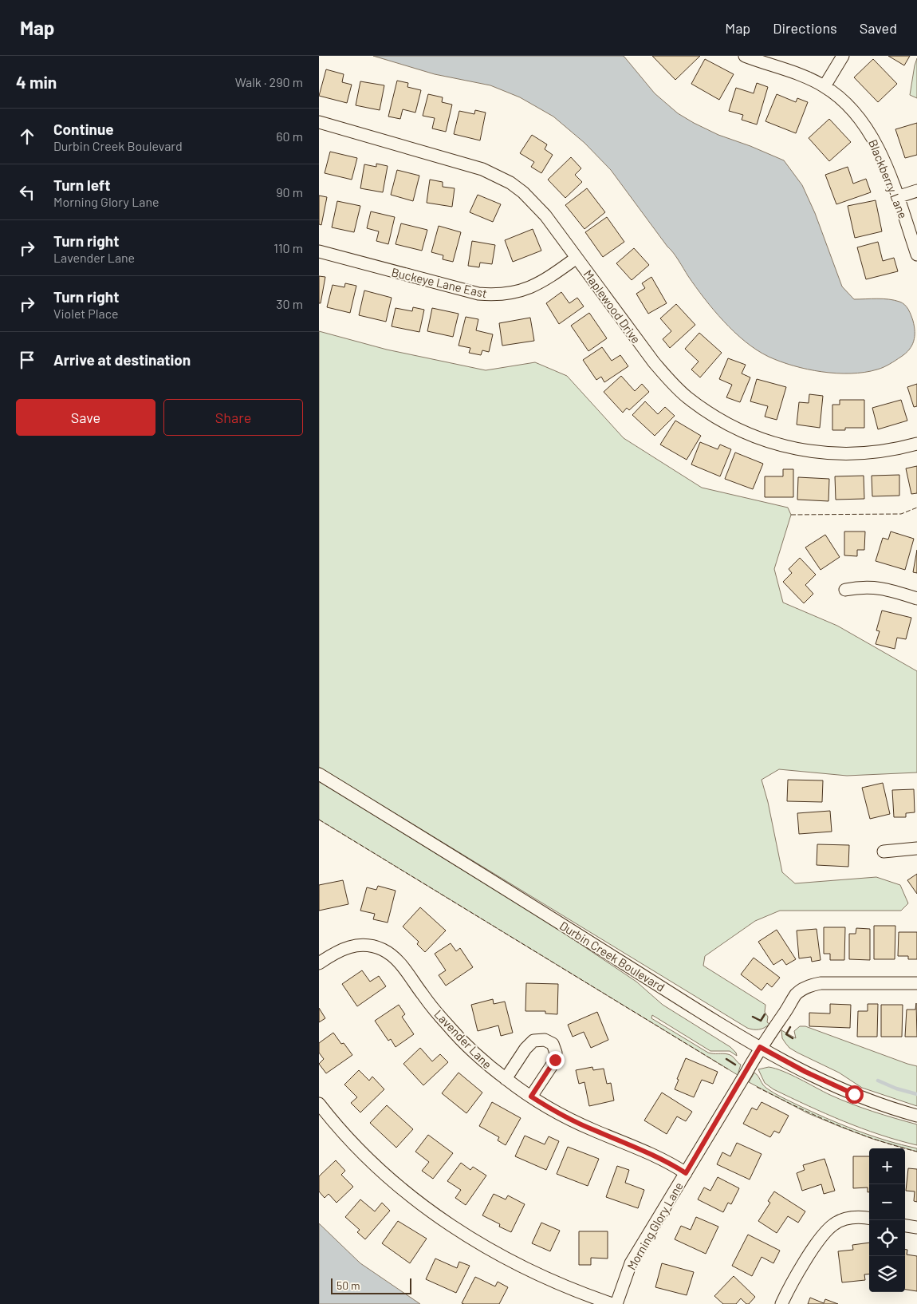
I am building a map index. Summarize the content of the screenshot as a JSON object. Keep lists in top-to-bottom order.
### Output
{
  "streets": {
    "street": [
      "Blackberry Lane",
      "Buckeye Lane East",
      "Maplewood Drive",
      "Durbin Creek Boulevard",
      "Lavender Lane",
      "Morning Glory Lane"
    ]
  },
  "crossings": [
    ["Buckeye Lane East", "Maplewood Drive"],
    ["Durbin Creek Boulevard", "Morning Glory Lane"],
    ["Lavender Lane", "Morning Glory Lane"]
  ],
  "scale_bar": "50 m",
  "page": {
    "header": "Map",
    "nav": ["Map", "Directions", "Saved"],
    "heading": ["4 min", "Walk · 290 m"],
    "list": [
      ["Continue", "Durbin Creek Boulevard", "60 m"],
      ["Turn left", "Morning Glory Lane", "90 m"],
      ["Turn right", "Lavender Lane", "110 m"],
      ["Turn right", "Violet Place", "30 m"],
      "Arrive at destination"
    ],
    "buttons": ["Save", "Share"],
    "map_buttons": ["+", "−"],
    "scale": "50 m"
  }
}
